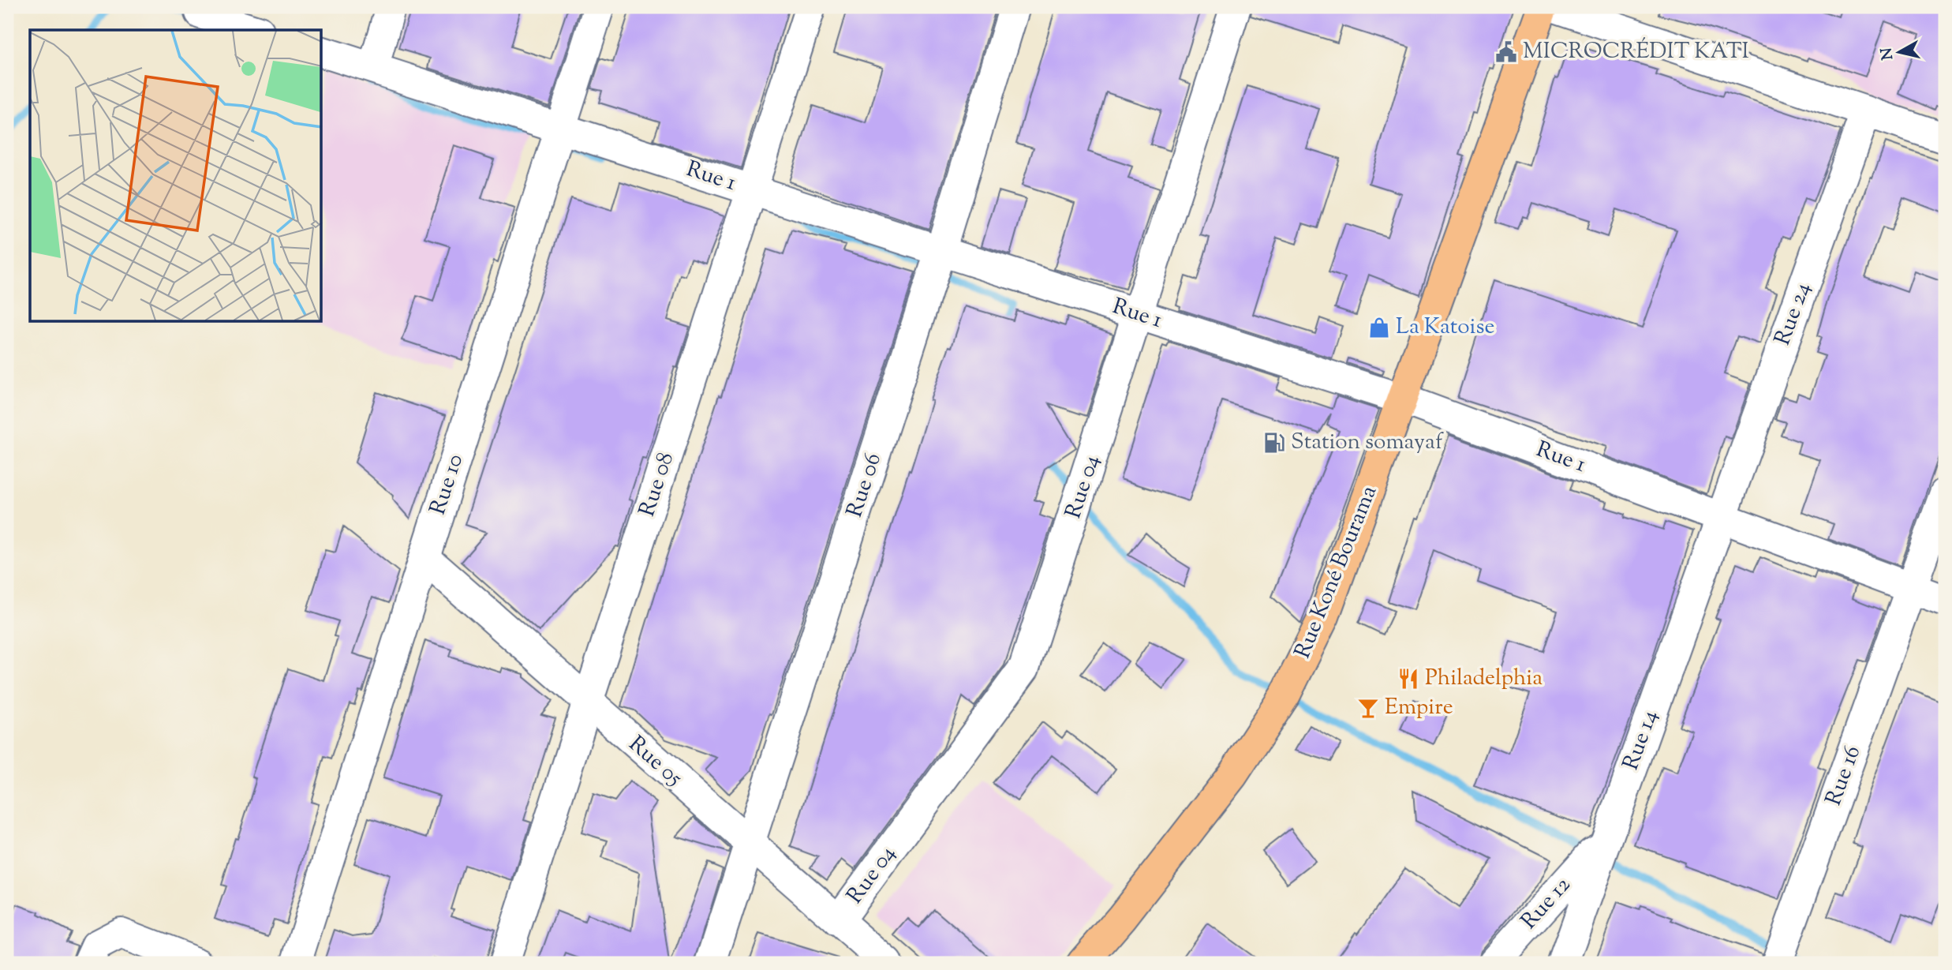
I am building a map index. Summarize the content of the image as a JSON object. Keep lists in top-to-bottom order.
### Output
{
  "streets": {
    "highway": ["Rue Koné Bourama"],
    "street": [
      "Rue 1",
      "Rue 24",
      "Rue 10",
      "Rue 08",
      "Rue 06",
      "Rue 04",
      "Rue 14",
      "Rue 05",
      "Rue 16",
      "Rue 12"
    ]
  },
  "crossings": [
    ["Rue 1", "Rue 24"],
    ["Rue 1", "Rue 10"],
    ["Rue 1", "Rue 08"],
    ["Rue 1", "Rue 06"],
    ["Rue 1", "Rue 04"],
    ["Rue 1", "Rue Koné Bourama"],
    ["Rue 1", "Rue 14"],
    ["Rue 1", "Rue 16"],
    ["Rue 24", "Rue 14"],
    ["Rue 10", "Rue 05"],
    ["Rue 08", "Rue 05"],
    ["Rue 06", "Rue 05"],
    ["Rue 04", "Rue 05"],
    ["Rue 14", "Rue 12"]
  ],
  "places": {
    "public building": ["MICROCRÉDIT KATI"],
    "shop": ["La Katoise"],
    "fuel station": ["Station somayaf"],
    "restaurant": ["Philadelphia"],
    "bar": ["Empire"]
  },
  "north": "left"
}
